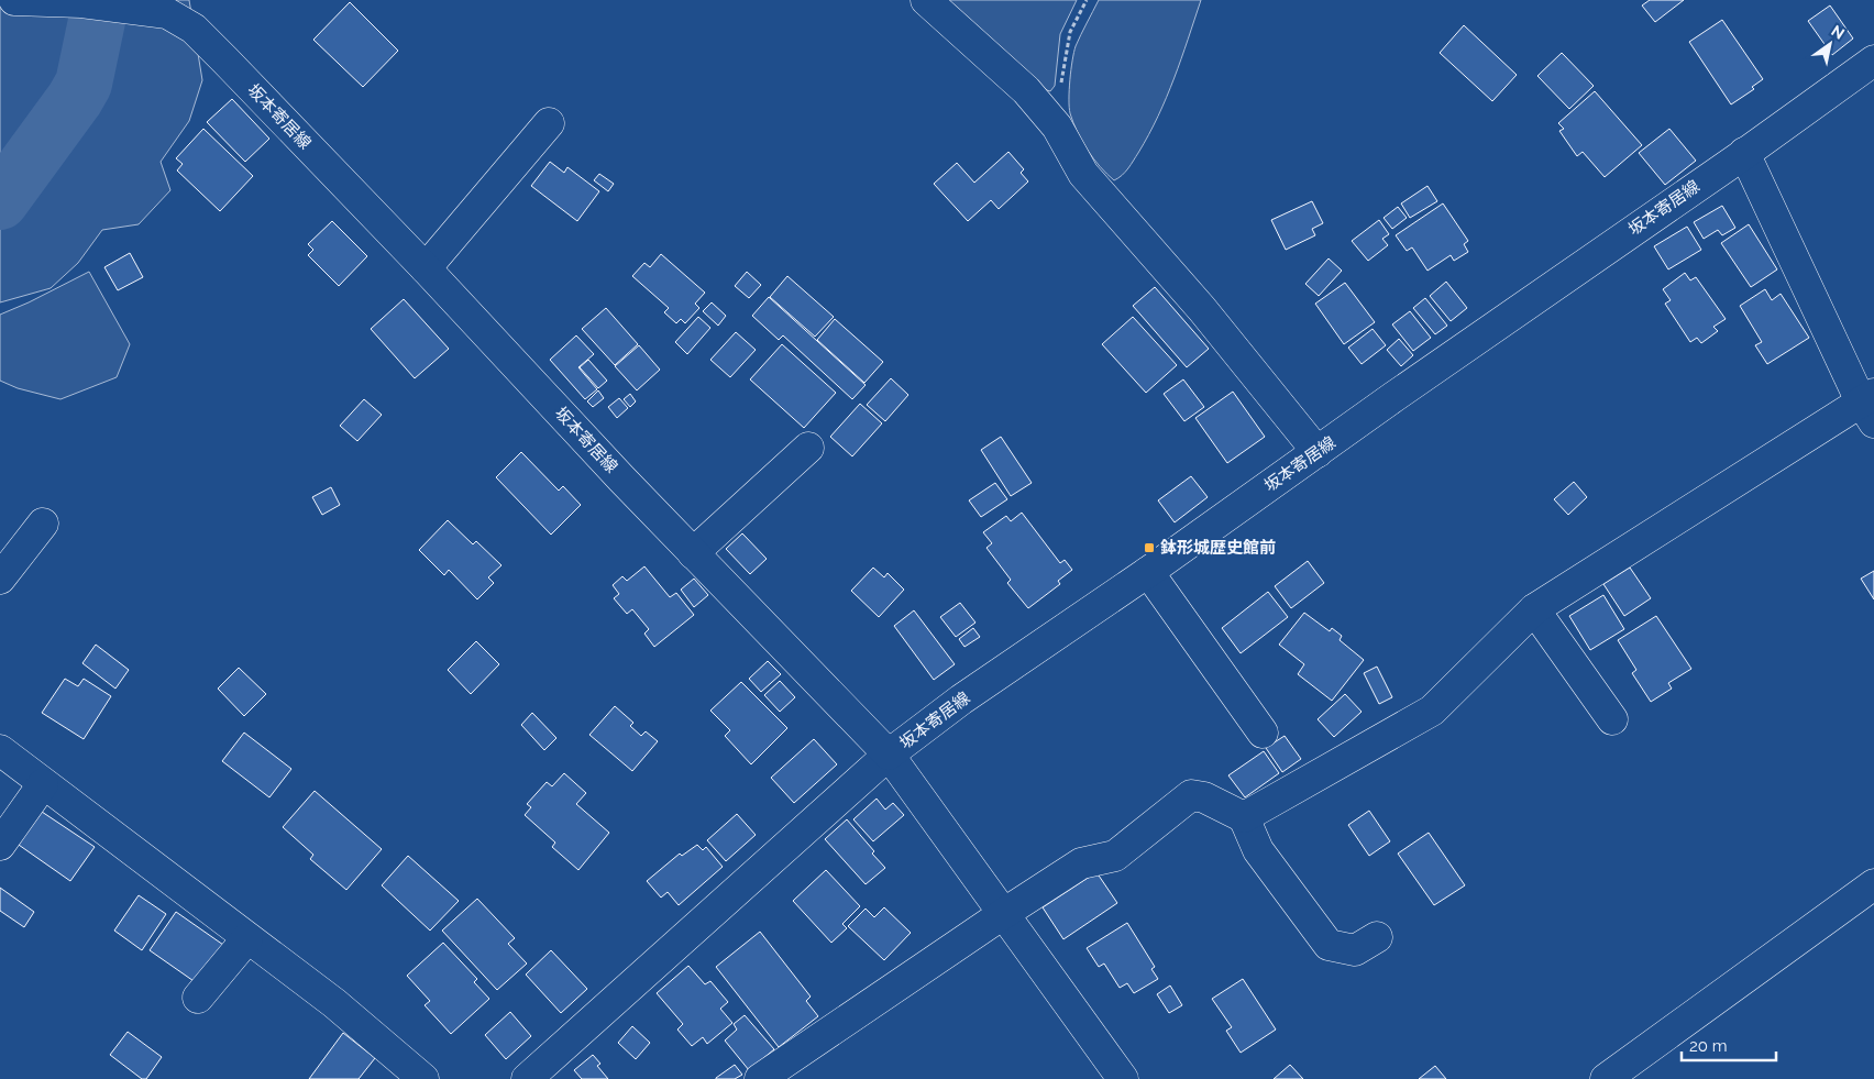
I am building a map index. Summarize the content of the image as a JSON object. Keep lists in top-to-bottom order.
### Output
{
  "streets": {
    "street": ["坂本寄居線"]
  },
  "places": {
    "transit": ["鉢形城歴史館前"]
  },
  "scale_bar": "20 m",
  "north": "top right"
}
